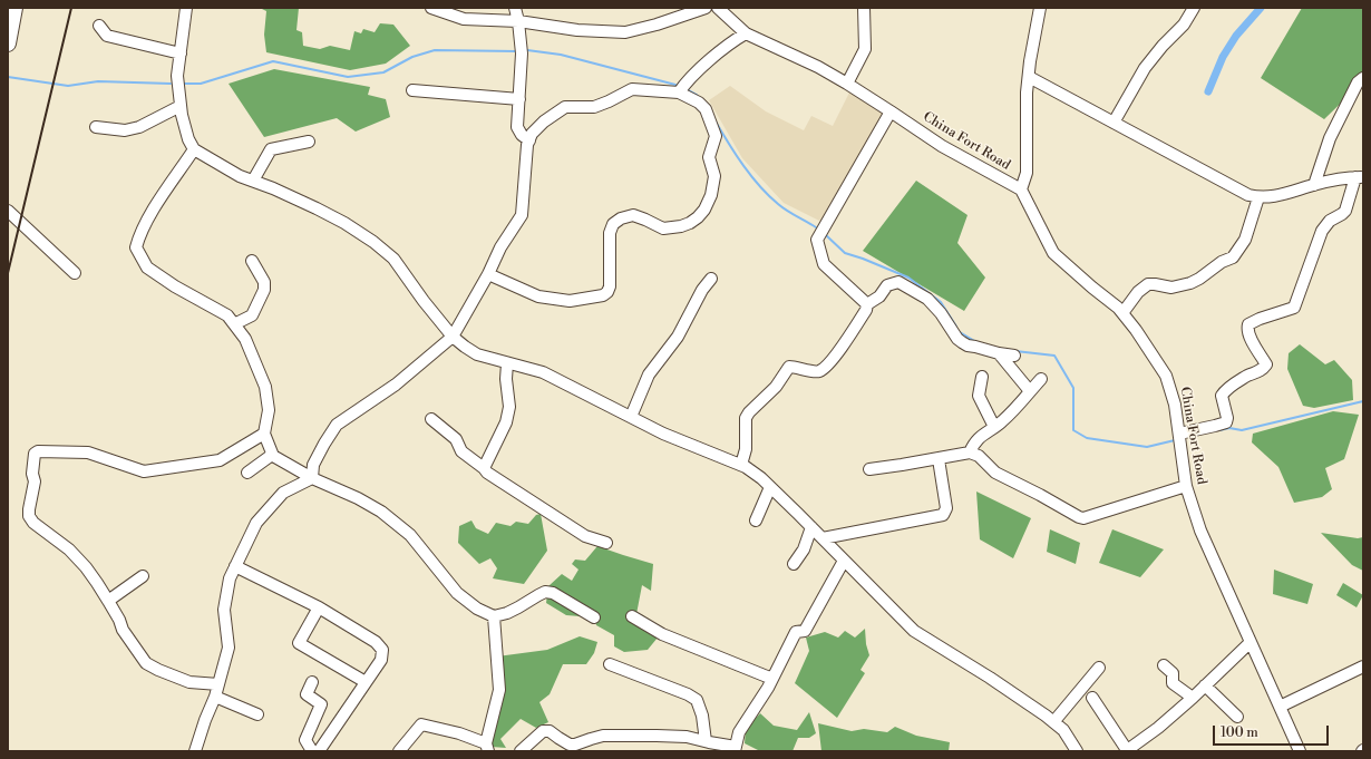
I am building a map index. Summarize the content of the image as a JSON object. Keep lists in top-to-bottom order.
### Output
{
  "streets": {
    "street": ["China Fort Road"]
  },
  "scale_bar": "100 m"
}
